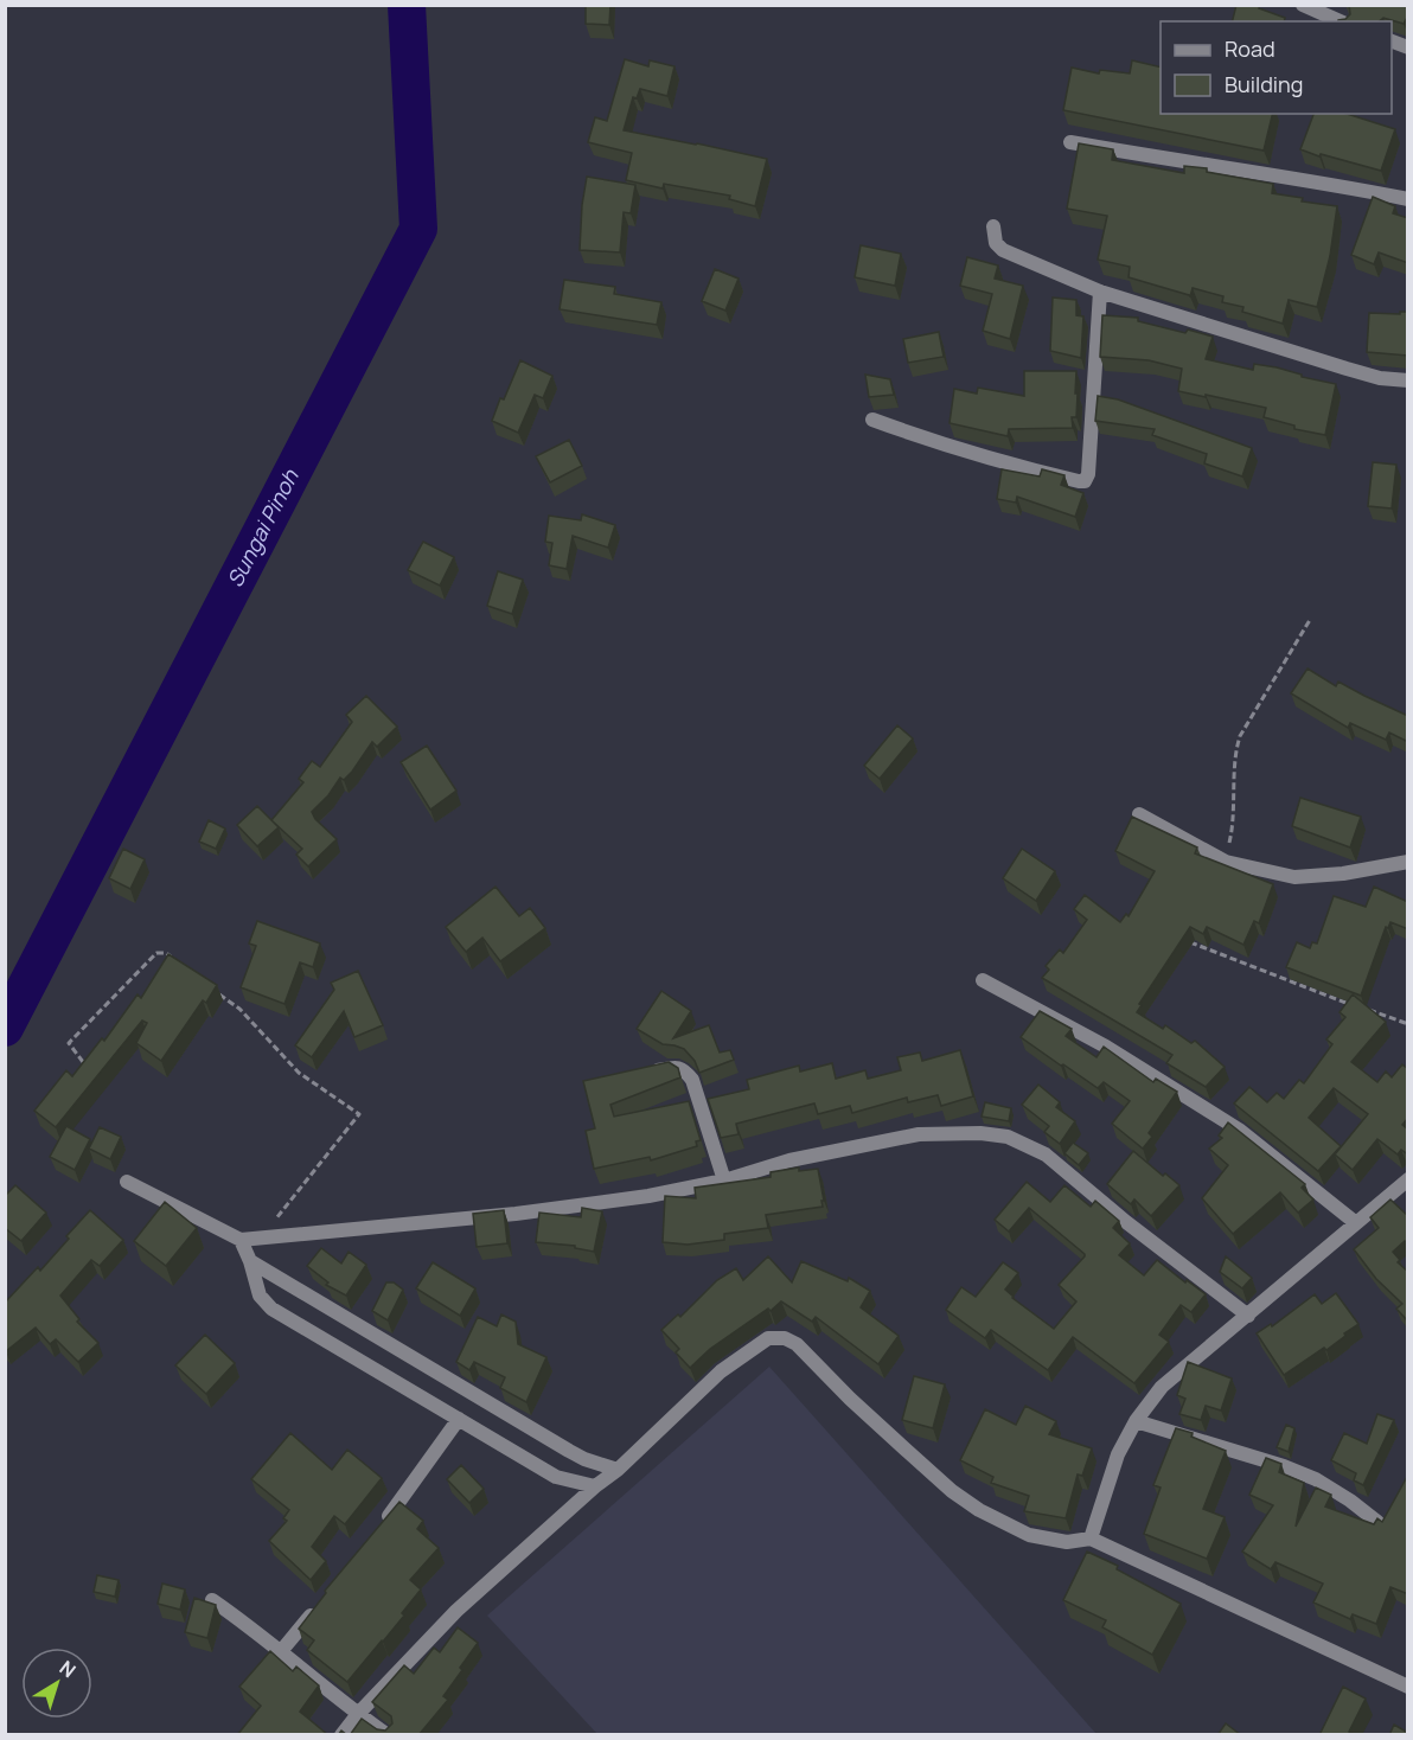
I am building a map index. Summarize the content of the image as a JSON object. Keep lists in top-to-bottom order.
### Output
{
  "water": ["Sungai Pinoh"],
  "legend": ["Road", "Building"],
  "north": "top right"
}
